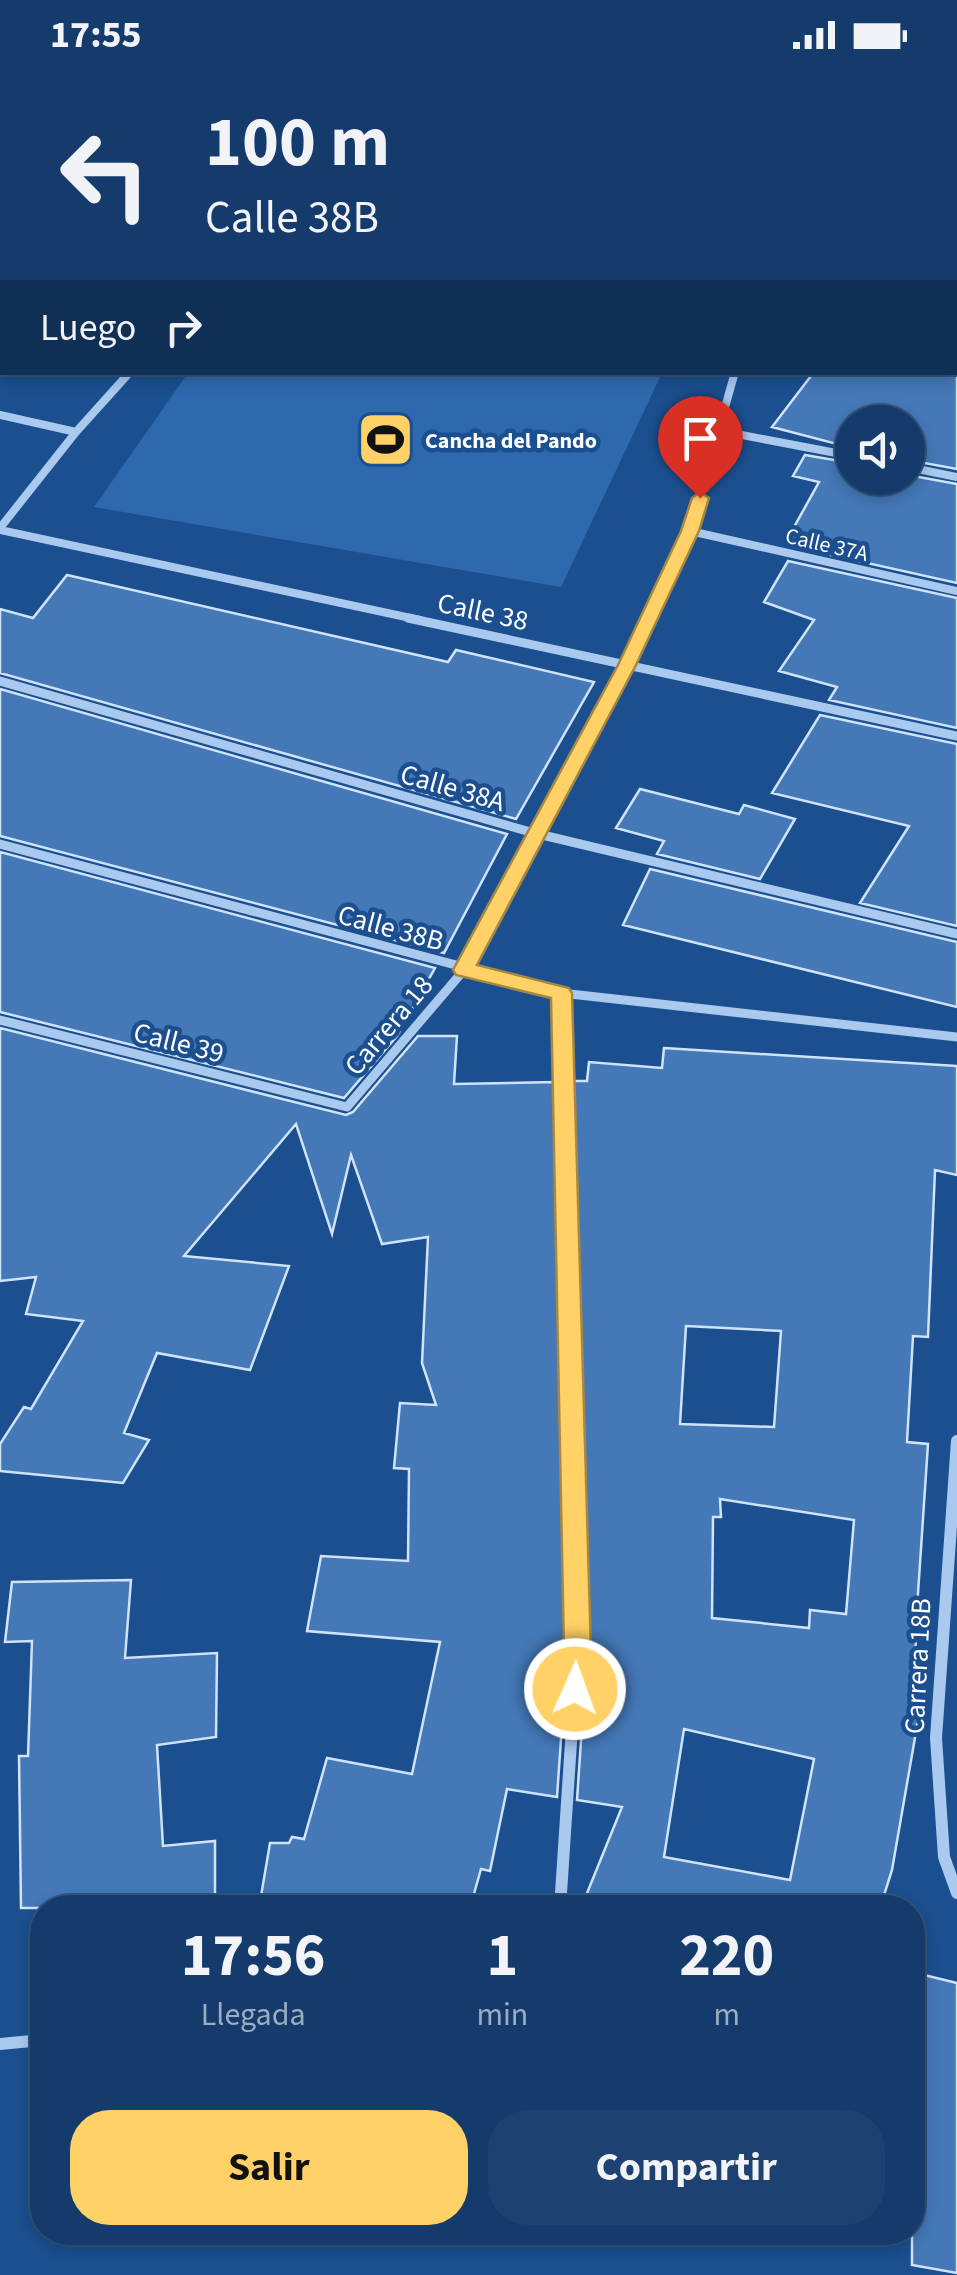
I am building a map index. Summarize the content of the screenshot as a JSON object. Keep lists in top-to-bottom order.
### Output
{
  "streets": {
    "street": [
      "Calle 37A",
      "Calle 38",
      "Calle 38A",
      "Calle 38B",
      "Carrera 18",
      "Calle 39",
      "Carrera 18B"
    ]
  },
  "crossings": [
    ["Calle 37A", "Carrera 18"],
    ["Calle 38", "Carrera 18"],
    ["Calle 38A", "Carrera 18"],
    ["Calle 38B", "Carrera 18"],
    ["Carrera 18", "Calle 39"]
  ],
  "places": {
    "sports": ["Cancha del Pando"]
  },
  "page": {
    "status": "17:55",
    "turn": ["100 m", "Calle 38B"],
    "then": "Luego",
    "eta": [
      "17:56",
      "Llegada",
      "1",
      "min",
      "220",
      "m"
    ],
    "buttons": ["Salir", "Compartir"]
  }
}
